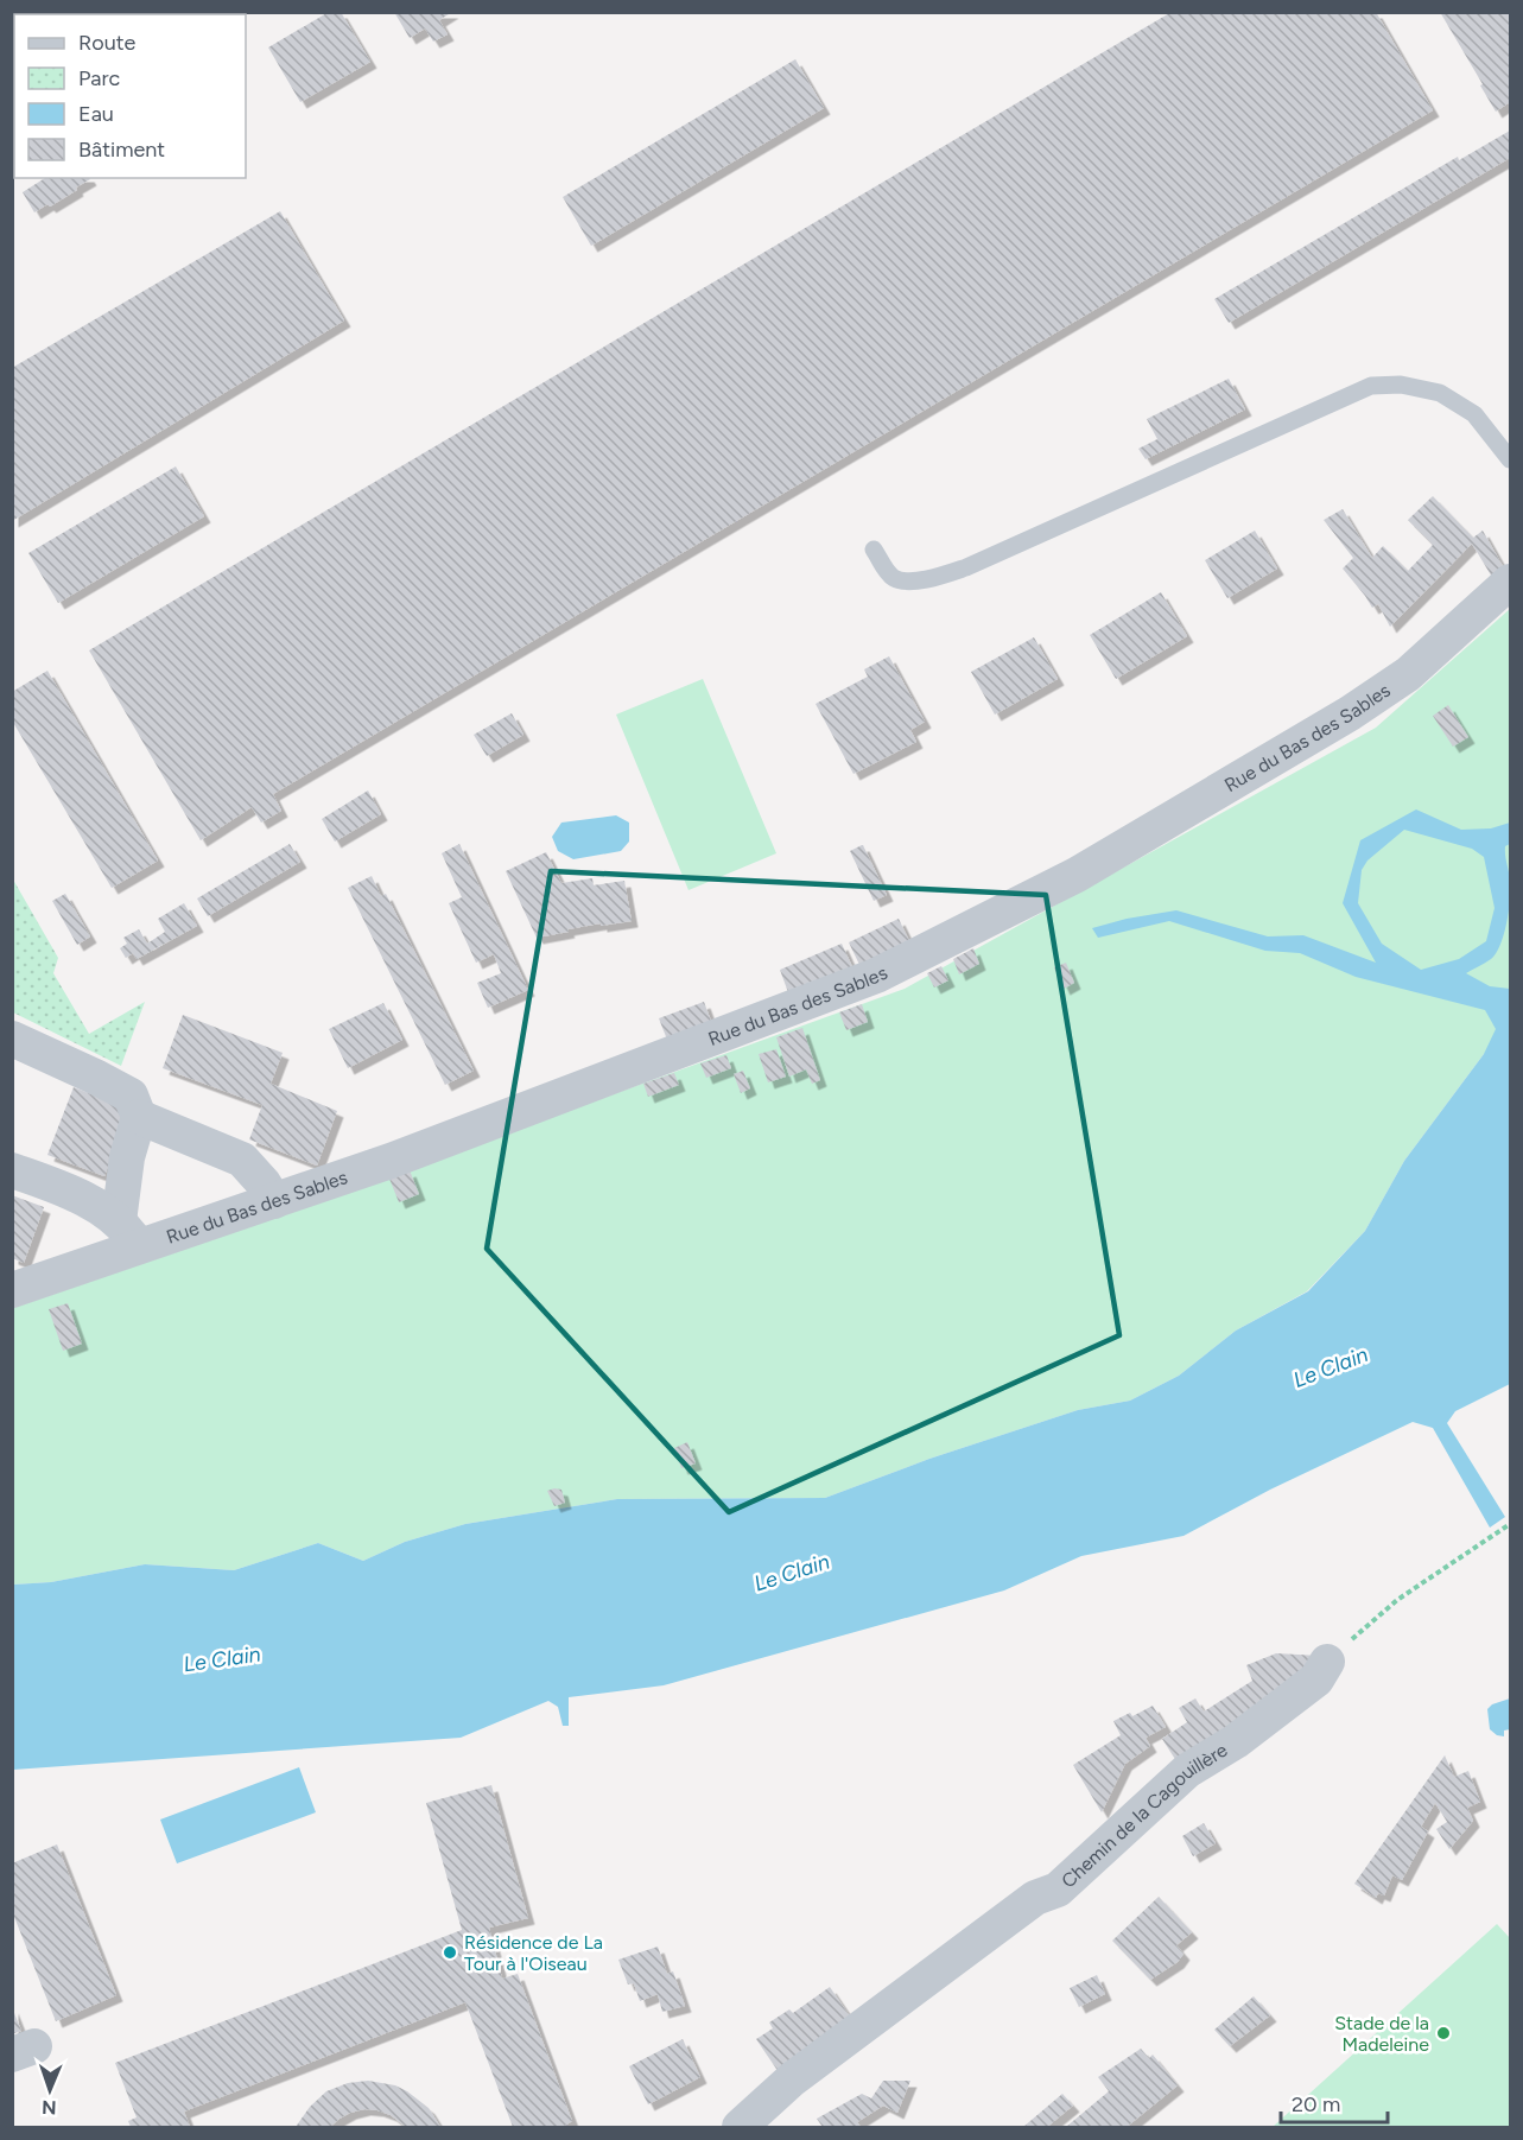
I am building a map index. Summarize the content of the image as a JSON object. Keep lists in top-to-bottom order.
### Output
{
  "streets": {
    "street": ["Rue du Bas des Sables", "Chemin de la Cagouillère"]
  },
  "water": ["Le Clain"],
  "places": ["Résidence de La Tour à l'Oiseau", "Stade de la Madeleine"],
  "legend": [
    "Route",
    "Parc",
    "Eau",
    "Bâtiment"
  ],
  "scale_bar": "20 m",
  "north": "bottom"
}
